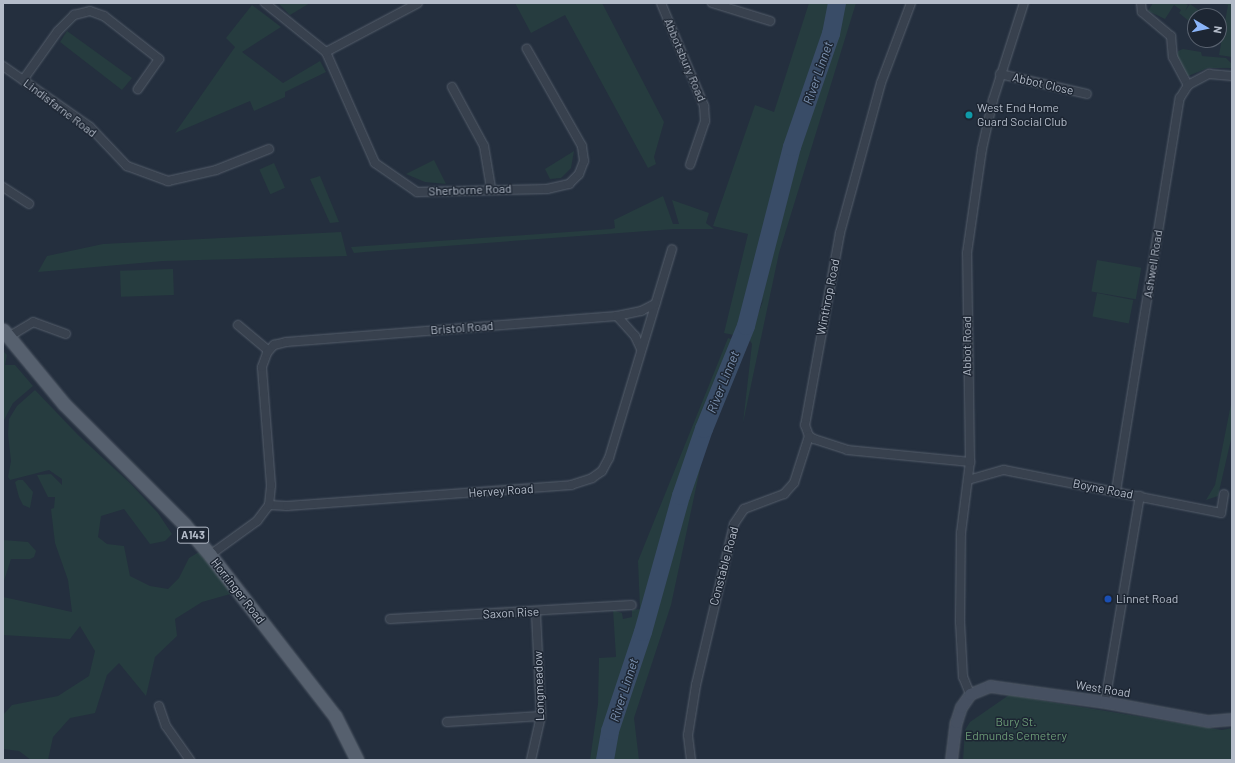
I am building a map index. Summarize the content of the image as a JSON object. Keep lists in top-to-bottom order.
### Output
{
  "streets": {
    "main road": ["A143", "Horringer Road"],
    "street": [
      "Abbotsbury Road",
      "Abbot Close",
      "Lindisfarne Road",
      "Sherborne Road",
      "Ashwell Road",
      "Winthrop Road",
      "Bristol Road",
      "Abbot Road",
      "Boyne Road",
      "Hervey Road",
      "Constable Road",
      "Saxon Rise",
      "Longmeadow",
      "West Road"
    ]
  },
  "crossings": [
    ["Abbot Close", "Abbot Road"],
    ["Ashwell Road", "Boyne Road"],
    ["Winthrop Road", "Constable Road"],
    ["Bristol Road", "Hervey Road"],
    ["Abbot Road", "Boyne Road"],
    ["Abbot Road", "West Road"],
    ["Saxon Rise", "Longmeadow"]
  ],
  "water": ["River Linnet"],
  "parks": ["Bury St. Edmunds Cemetery"],
  "places": ["West End Home Guard Social Club", "Linnet Road"],
  "north": "right"
}
